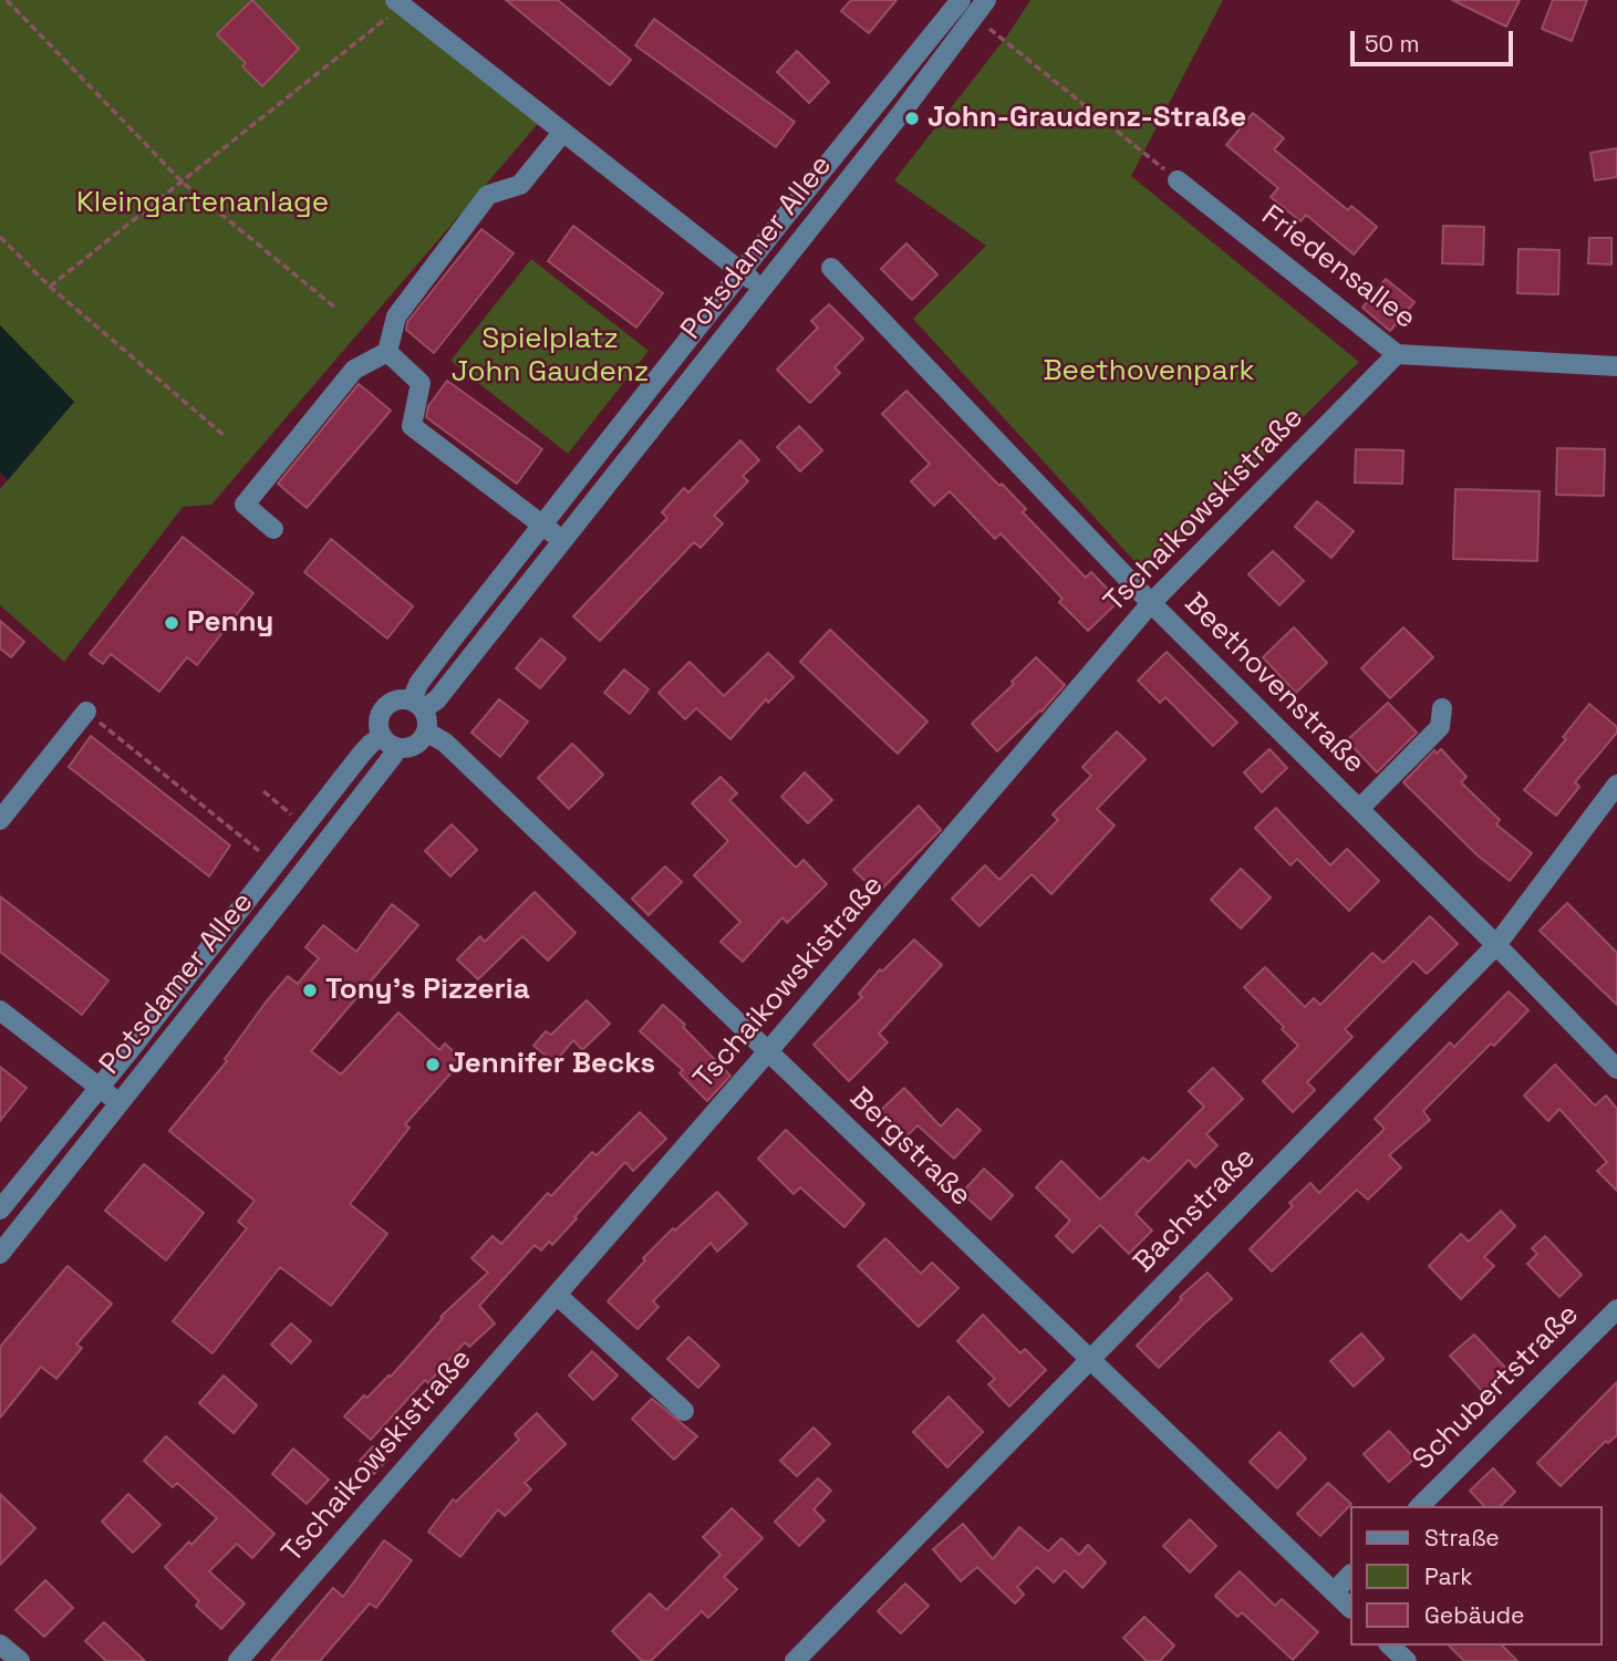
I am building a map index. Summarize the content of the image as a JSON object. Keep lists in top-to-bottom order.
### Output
{
  "streets": {
    "street": [
      "Potsdamer Allee",
      "Friedensallee",
      "Tschaikowskistraße",
      "Beethovenstraße",
      "Bergstraße",
      "Bachstraße",
      "Schubertstraße"
    ]
  },
  "crossings": [
    ["Potsdamer Allee", "Bergstraße"],
    ["Friedensallee", "Tschaikowskistraße"],
    ["Tschaikowskistraße", "Beethovenstraße"],
    ["Tschaikowskistraße", "Bergstraße"],
    ["Beethovenstraße", "Bachstraße"],
    ["Bergstraße", "Bachstraße"]
  ],
  "parks": ["Kleingartenanlage", "Spielplatz John Gaudenz", "Beethovenpark"],
  "places": [
    "John-Graudenz-Straße",
    "Penny",
    "Tony's Pizzeria",
    "Jennifer Becks"
  ],
  "legend": ["Straße", "Park", "Gebäude"],
  "scale_bar": "50 m"
}
